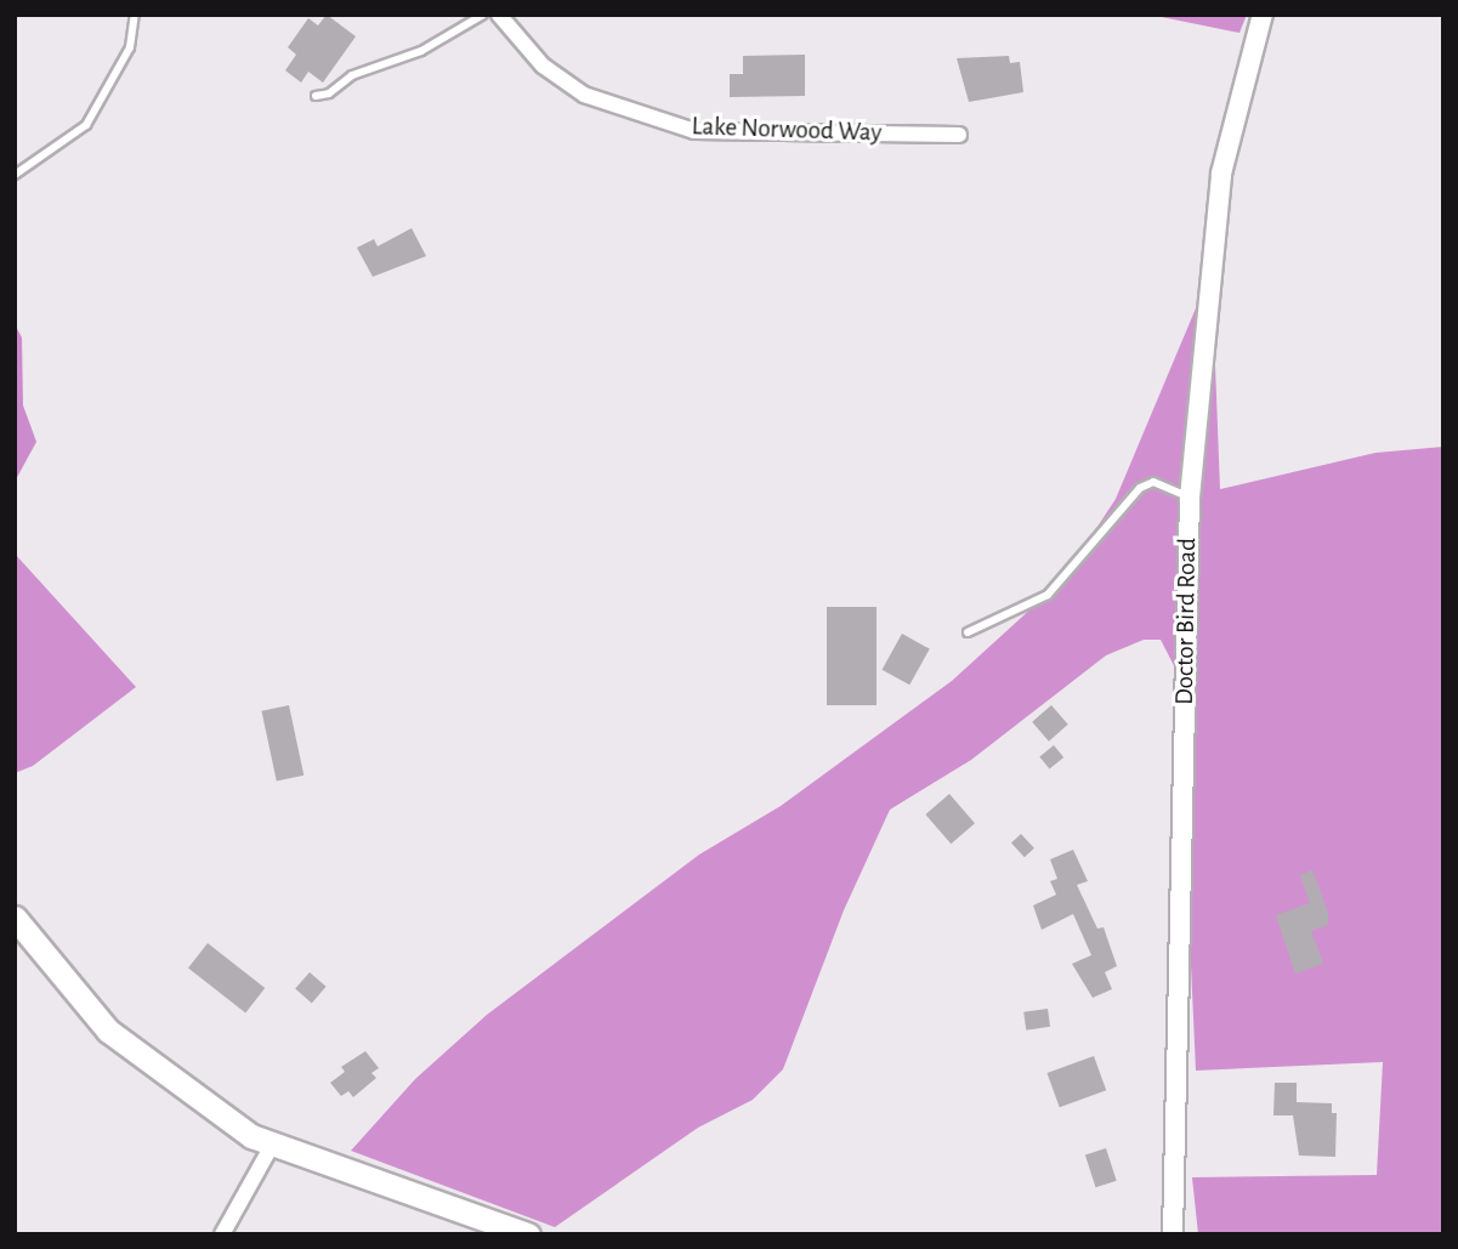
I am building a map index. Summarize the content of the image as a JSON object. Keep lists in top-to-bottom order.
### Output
{
  "streets": {
    "main road": ["Doctor Bird Road"],
    "street": ["Lake Norwood Way"]
  }
}
